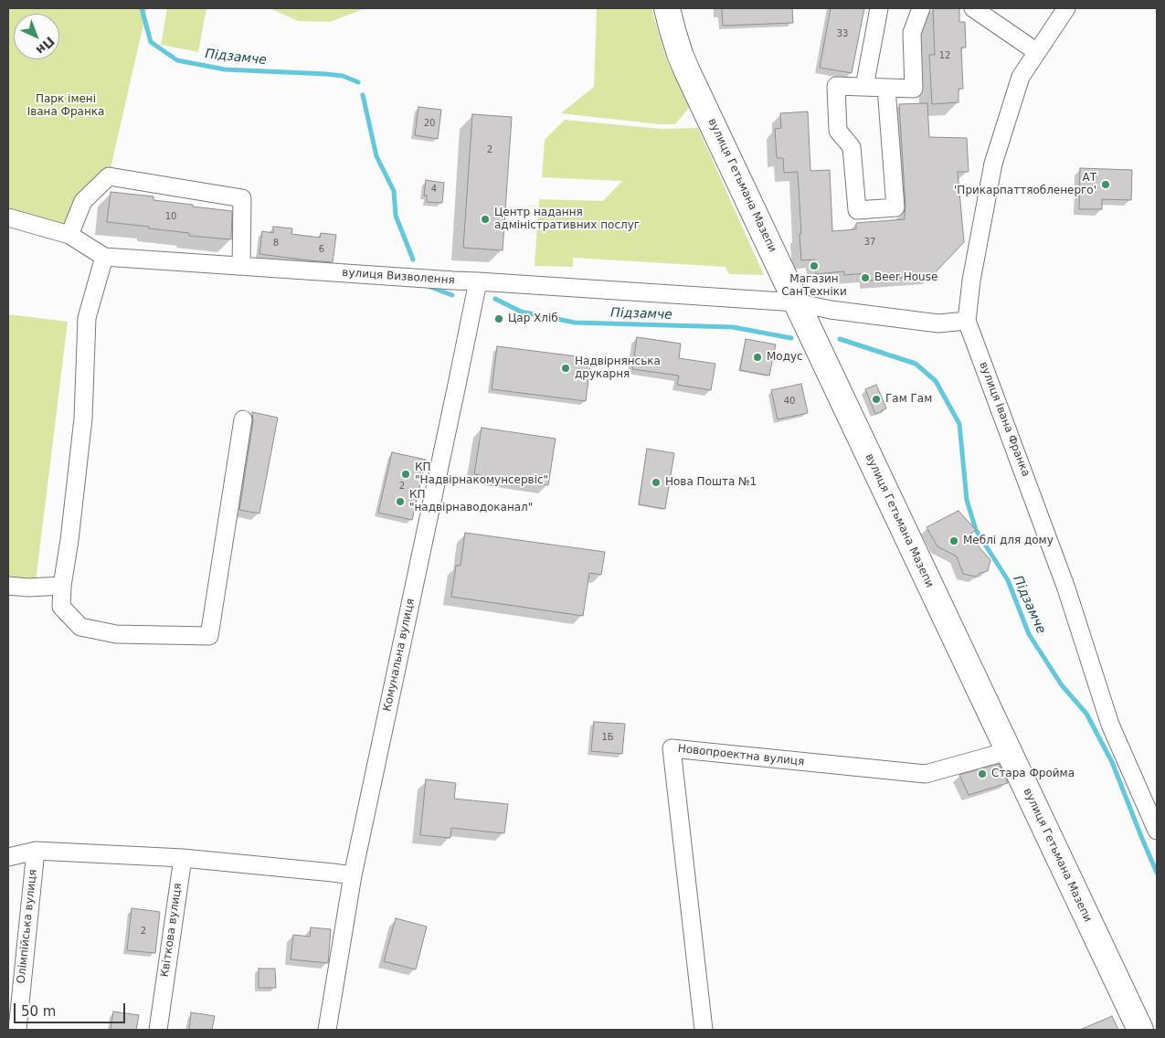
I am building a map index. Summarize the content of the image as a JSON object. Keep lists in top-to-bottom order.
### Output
{
  "streets": {
    "main road": ["вулиця Гетьмана Мазепи"],
    "street": [
      "вулиця Визволення",
      "вулиця Івана Франка",
      "Комунальна вулиця",
      "Новопроектна вулиця",
      "Олімпійська вулиця",
      "Квіткова вулиця"
    ]
  },
  "crossings": [
    ["вулиця Гетьмана Мазепи", "вулиця Визволення"],
    ["вулиця Гетьмана Мазепи", "Новопроектна вулиця"],
    ["вулиця Визволення", "вулиця Івана Франка"],
    ["вулиця Визволення", "Комунальна вулиця"]
  ],
  "water": ["Підзамче"],
  "parks": ["Парк імені Івана Франка"],
  "places": [
    "АТ 'Прикарпаттяобленерго'",
    "Центр надання адміністративних послуг",
    "Магазин СанТехніки",
    "Beer House",
    "Цар Хліб",
    "Модус",
    "Надвірнянська друкарня",
    "Гам Гам",
    "КП \"Надвірнакомунсервіс\"",
    "Нова Пошта №1",
    "КП \"надвірнаводоканал\"",
    "Меблі для дому",
    "Стара Фройма"
  ],
  "house_numbers": [
    "33",
    "12",
    "20",
    "2",
    "4",
    "10",
    "37",
    "8",
    "6",
    "40",
    "2",
    "1Б",
    "2"
  ],
  "scale_bar": "50 m",
  "north": "bottom right"
}
